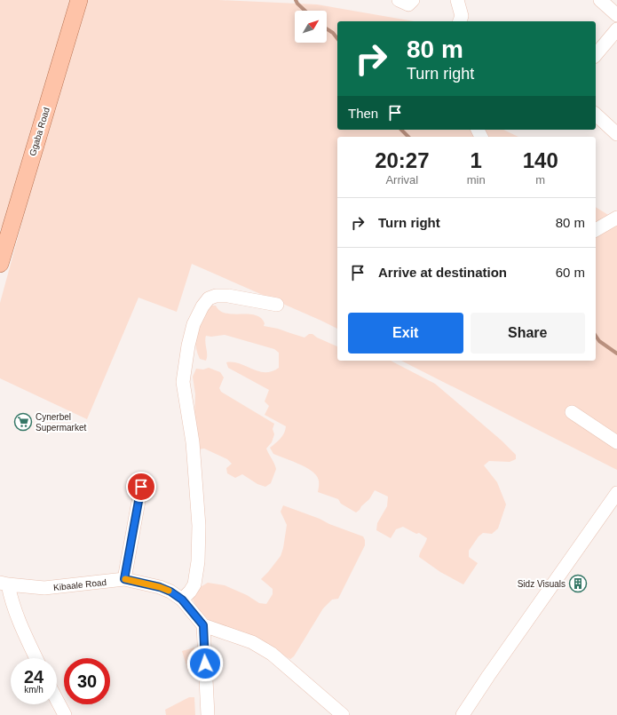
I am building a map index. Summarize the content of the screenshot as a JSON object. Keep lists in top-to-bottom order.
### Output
{
  "streets": {
    "main road": ["Ggaba Road"],
    "street": ["Kibaale Road"]
  },
  "places": {
    "supermarket": ["Cynerbel Supermarket"],
    "building": ["Sidz Visuals"]
  },
  "north": "top right",
  "page": {
    "turn": ["80 m", "Turn right"],
    "then": "Then",
    "eta": [
      "20:27",
      "Arrival",
      "1",
      "min",
      "140",
      "m"
    ],
    "list": [
      {
        "name": "Turn right",
        "value": "80 m"
      },
      {
        "name": "Arrive at destination",
        "value": "60 m"
      }
    ],
    "buttons": ["Exit", "Share"],
    "speed": "24 km/h",
    "limit": "30"
  }
}
